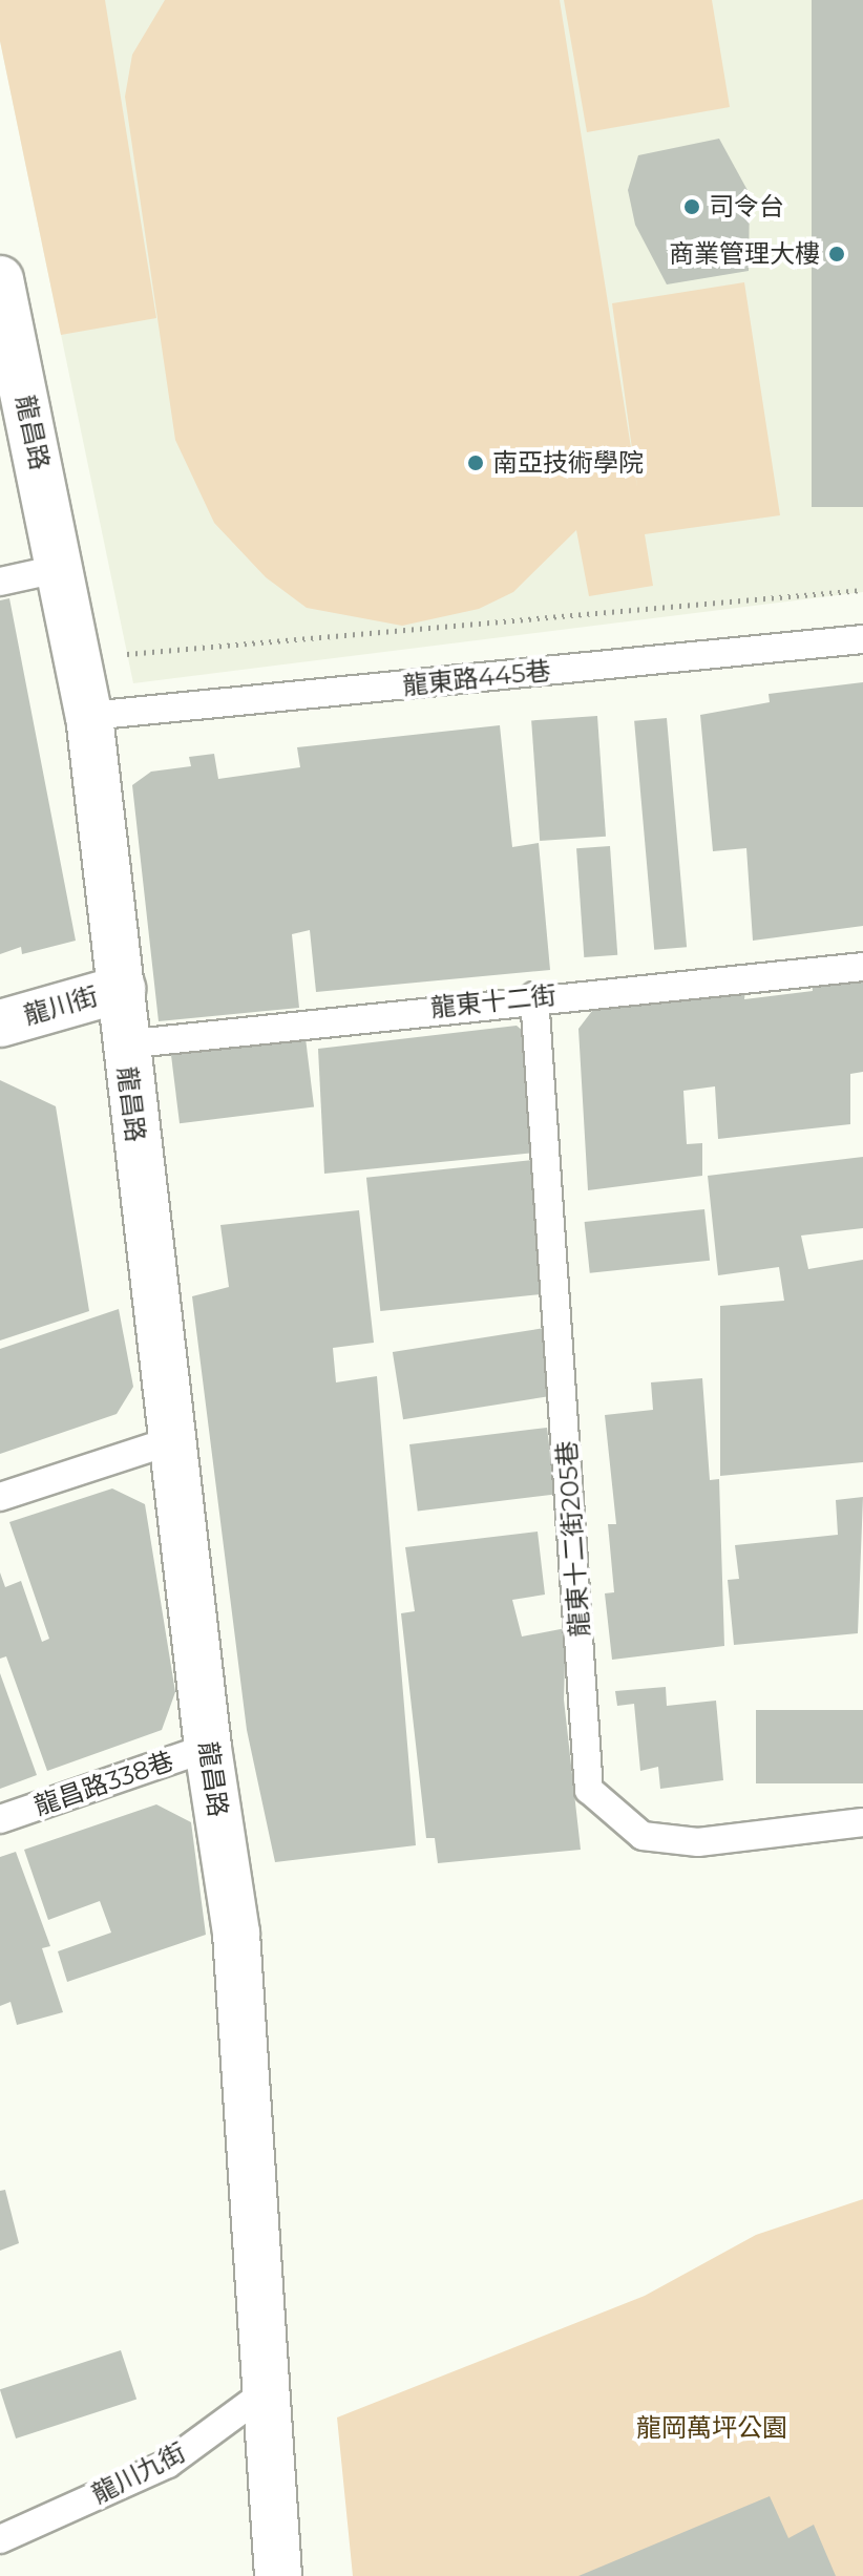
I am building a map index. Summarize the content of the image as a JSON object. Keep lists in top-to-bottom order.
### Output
{
  "streets": {
    "street": ["龍昌路", "龍川街"],
    "lane": [
      "龍東路445巷",
      "龍東十二街",
      "龍東十二街205巷",
      "龍昌路338巷",
      "龍川九街"
    ]
  },
  "crossings": [
    ["龍昌路", "龍東路445巷"],
    ["龍昌路", "龍東十二街"],
    ["龍昌路", "龍川街"],
    ["龍昌路", "龍昌路338巷"],
    ["龍昌路", "龍川九街"],
    ["龍東十二街", "龍東十二街205巷"]
  ],
  "parks": ["龍岡萬坪公園"],
  "places": ["司令台", "商業管理大樓", "南亞技術學院"]
}
